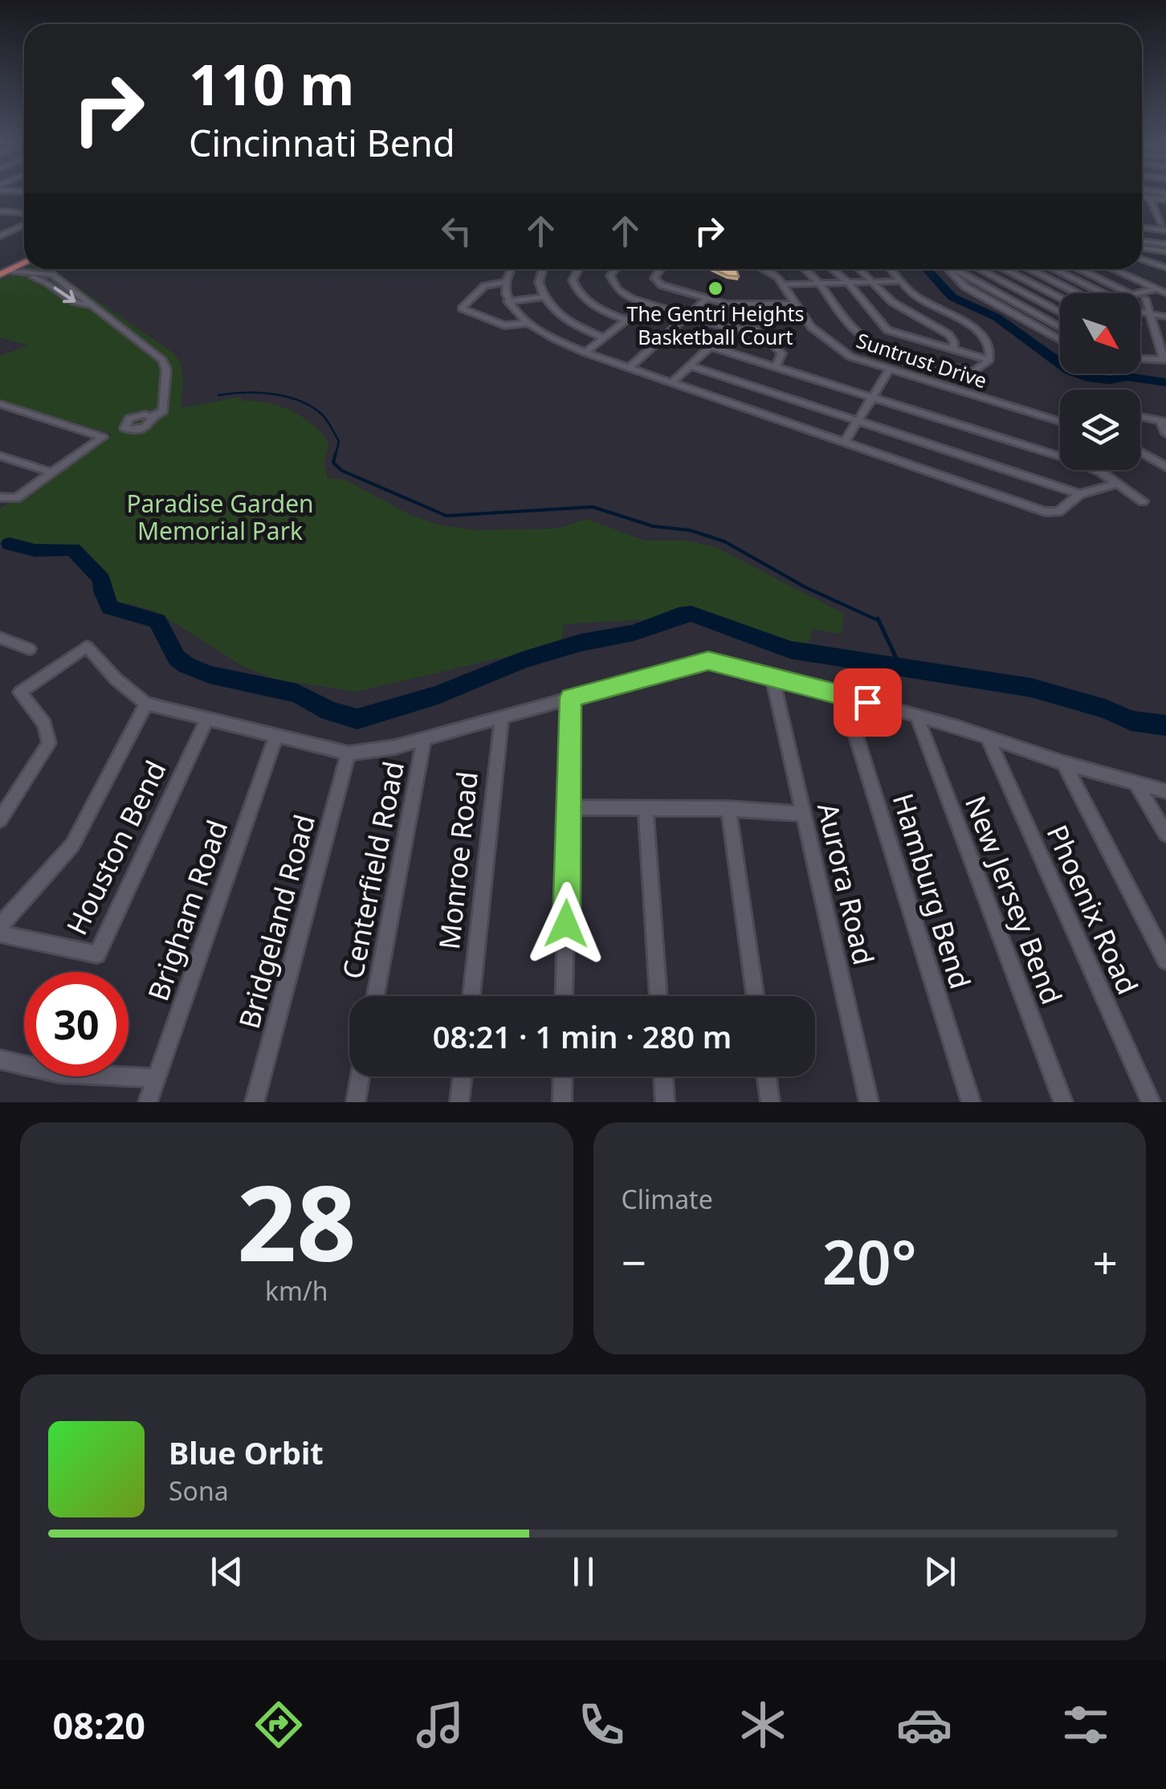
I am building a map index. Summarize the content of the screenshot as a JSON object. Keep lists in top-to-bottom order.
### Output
{
  "streets": {
    "street": [
      "Suntrust Drive",
      "Houston Bend",
      "Monroe Road",
      "Centerfield Road",
      "Aurora Road",
      "Hamburg Bend",
      "New Jersey Bend",
      "Phoenix Road",
      "Brigham Road",
      "Bridgeland Road"
    ]
  },
  "parks": ["Paradise Garden Memorial Park"],
  "places": ["The Gentri Heights Basketball Court"],
  "north": "bottom right",
  "page": {
    "turn": ["110 m", "Cincinnati Bend"],
    "limit": "30",
    "trip": "08:21 · 1 min · 280 m",
    "tile": [
      ["28", "km/h"],
      "Climate"
    ],
    "heat": ["−", "20°", "+"],
    "song": ["Blue Orbit", "Sona"],
    "tabs": "08:20"
  }
}
